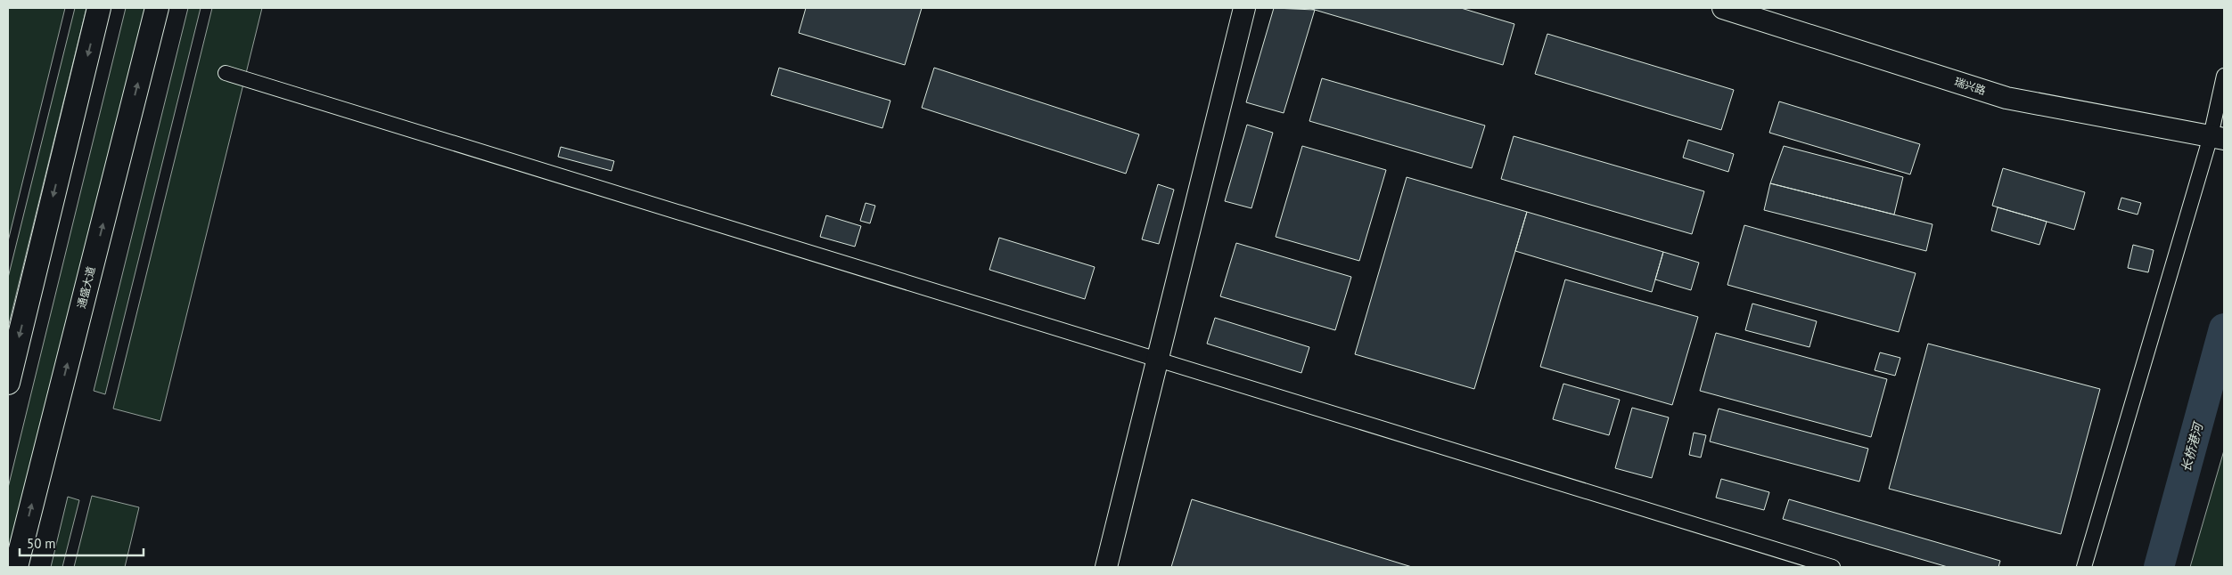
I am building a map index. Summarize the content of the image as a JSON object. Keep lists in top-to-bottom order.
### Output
{
  "streets": {
    "main road": ["通盛大道"],
    "street": ["瑞兴路"]
  },
  "water": ["长桥港河"],
  "scale_bar": "50 m"
}
